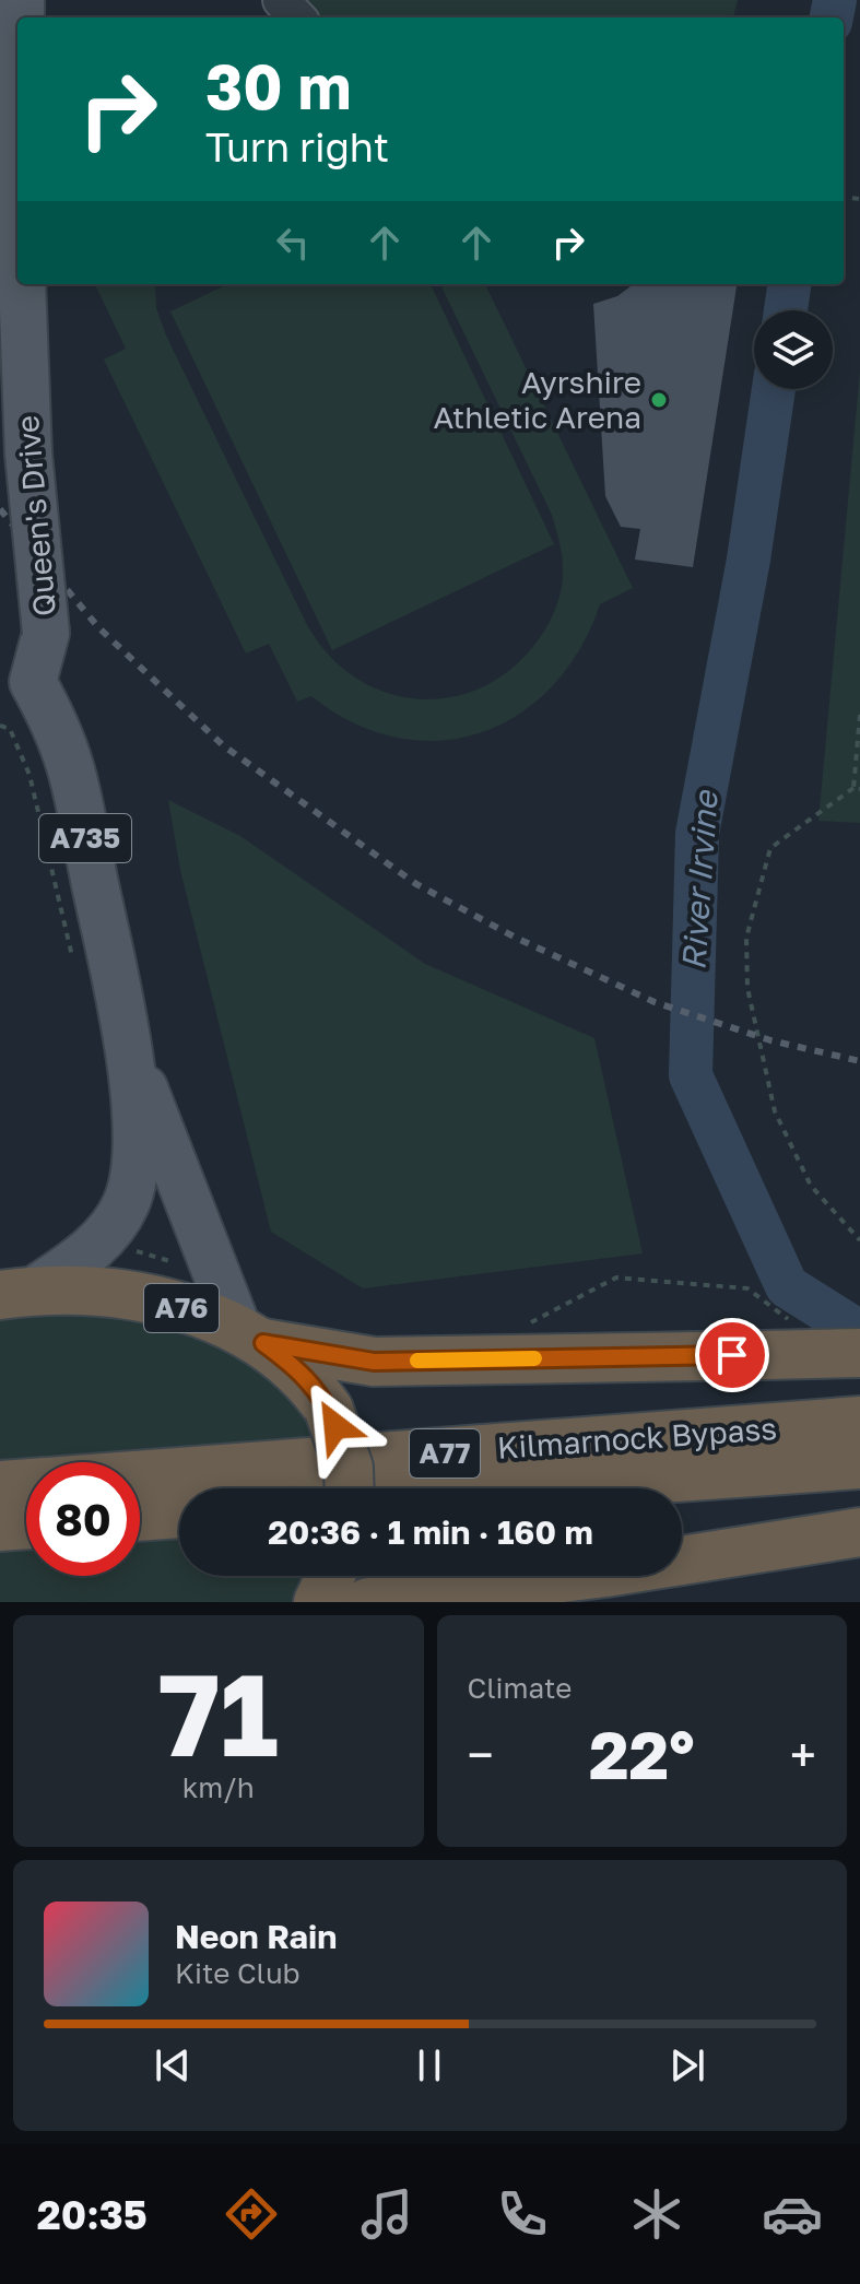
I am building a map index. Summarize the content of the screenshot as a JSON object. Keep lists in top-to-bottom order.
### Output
{
  "streets": {
    "highway": ["A76", "Kilmarnock Bypass", "A77"],
    "main road": ["Queen's Drive", "A735"]
  },
  "crossings": [
    ["Queen's Drive", "A76"]
  ],
  "water": ["River Irvine"],
  "places": ["Ayrshire Athletic Arena"],
  "page": {
    "turn": ["30 m", "Turn right"],
    "limit": "80",
    "trip": "20:36 · 1 min · 160 m",
    "tile": [
      ["71", "km/h"],
      "Climate"
    ],
    "heat": ["−", "22°", "+"],
    "song": ["Neon Rain", "Kite Club"],
    "tabs": "20:35"
  }
}
